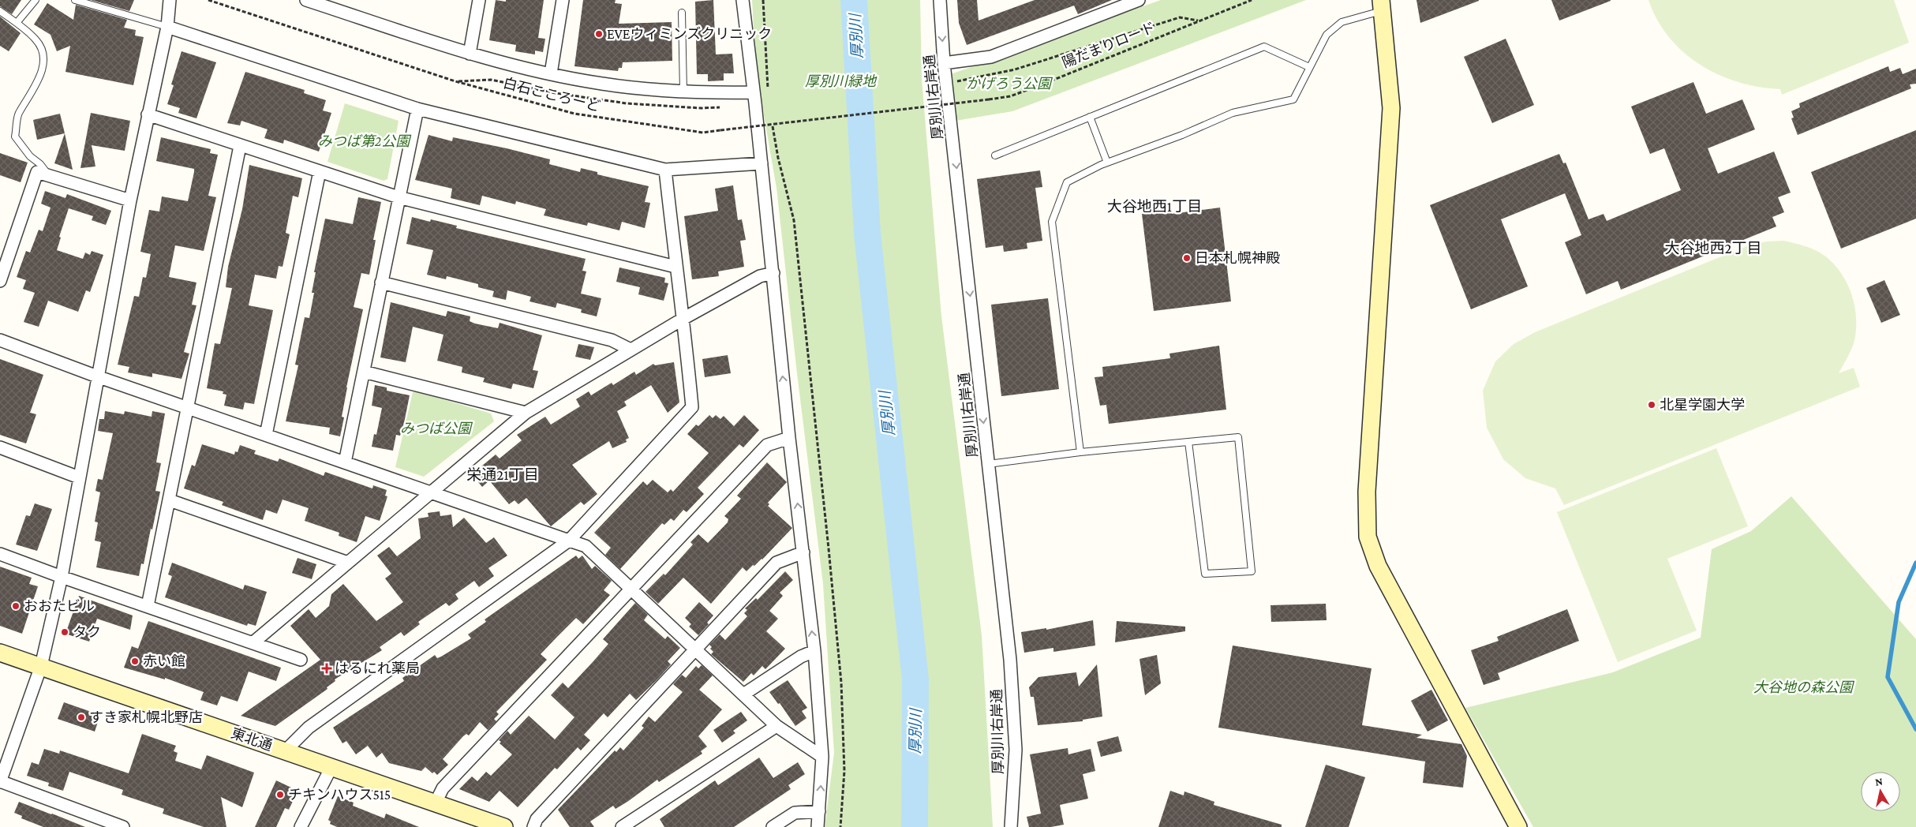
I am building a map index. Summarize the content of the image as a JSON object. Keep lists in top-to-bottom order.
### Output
{
  "streets": {
    "street": ["厚別川右岸通", "東北通"],
    "path": ["陽だまりロード", "白石こころーど"]
  },
  "crossings": [
    ["陽だまりロード", "白石こころーど"]
  ],
  "one_way": ["厚別川右岸通"],
  "districts": ["大谷地西1丁目", "大谷地西2丁目", "栄通21丁目"],
  "water": ["厚別川"],
  "parks": [
    "厚別川緑地",
    "かげろう公園",
    "みつば第2公園",
    "みつば公園",
    "大谷地の森公園"
  ],
  "places": {
    "other": [
      "EVEウィミンズクリニック",
      "日本札幌神殿",
      "北星学園大学",
      "おおたビル",
      "タク",
      "赤い館",
      "すき家札幌北野店",
      "チキンハウス515"
    ],
    "health": ["はるにれ薬局"]
  },
  "north": "top"
}
